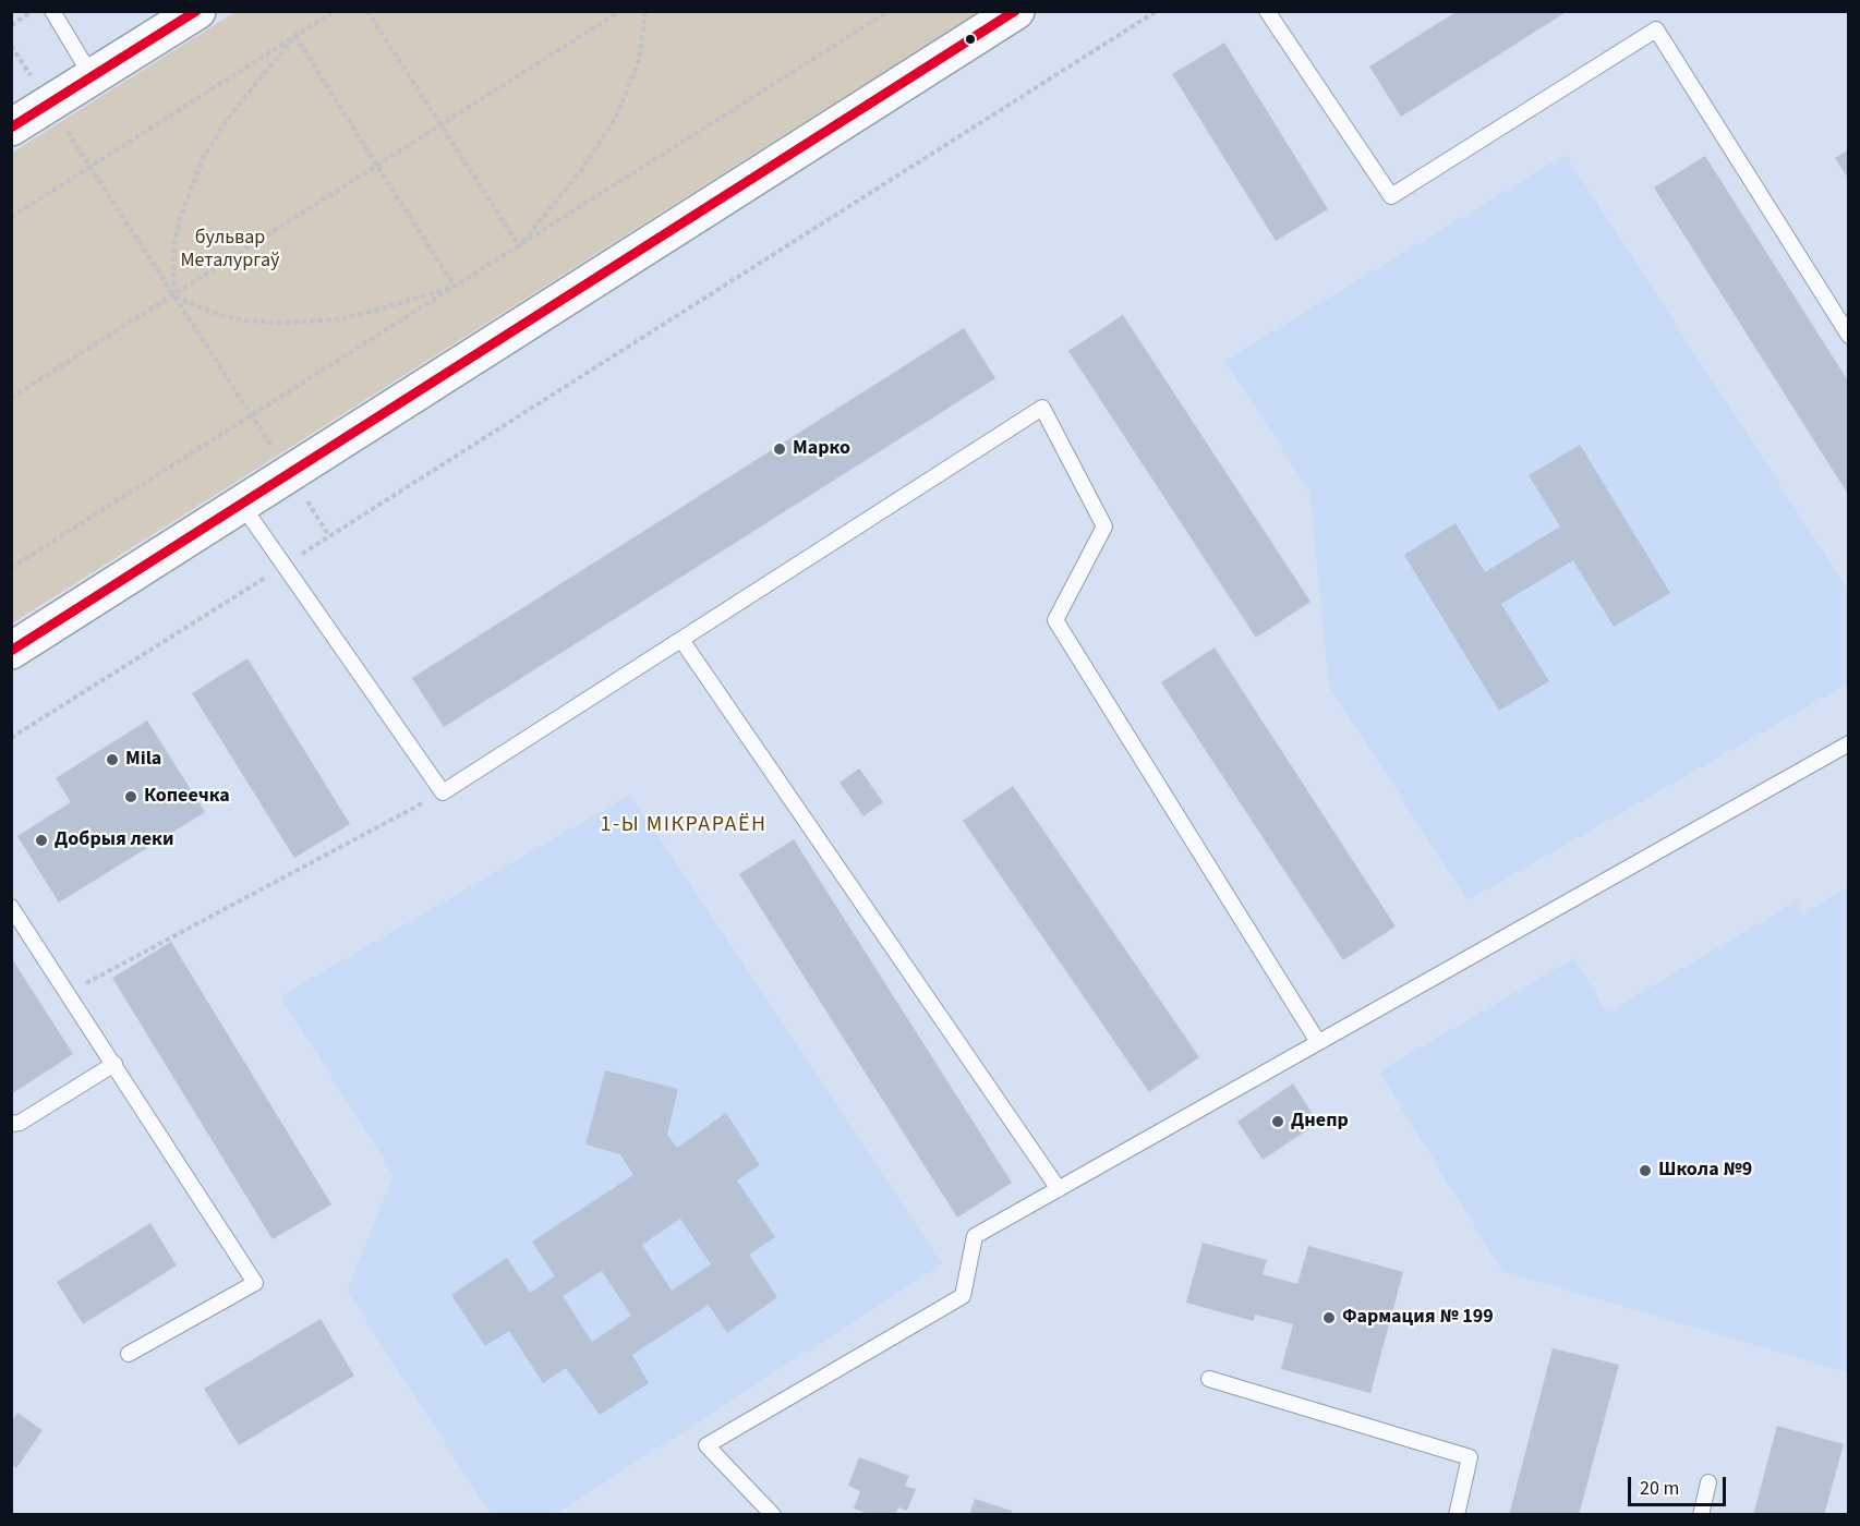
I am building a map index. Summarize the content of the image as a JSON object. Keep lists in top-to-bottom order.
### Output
{
  "districts": ["1-Ы МІКРАРАЁН"],
  "parks": ["бульвар Металургаў"],
  "places": [
    "Марко",
    "Mila",
    "Копеечка",
    "Добрыя леки",
    "Днепр",
    "Школа №9",
    "Фармация № 199"
  ],
  "scale_bar": "20 m"
}
